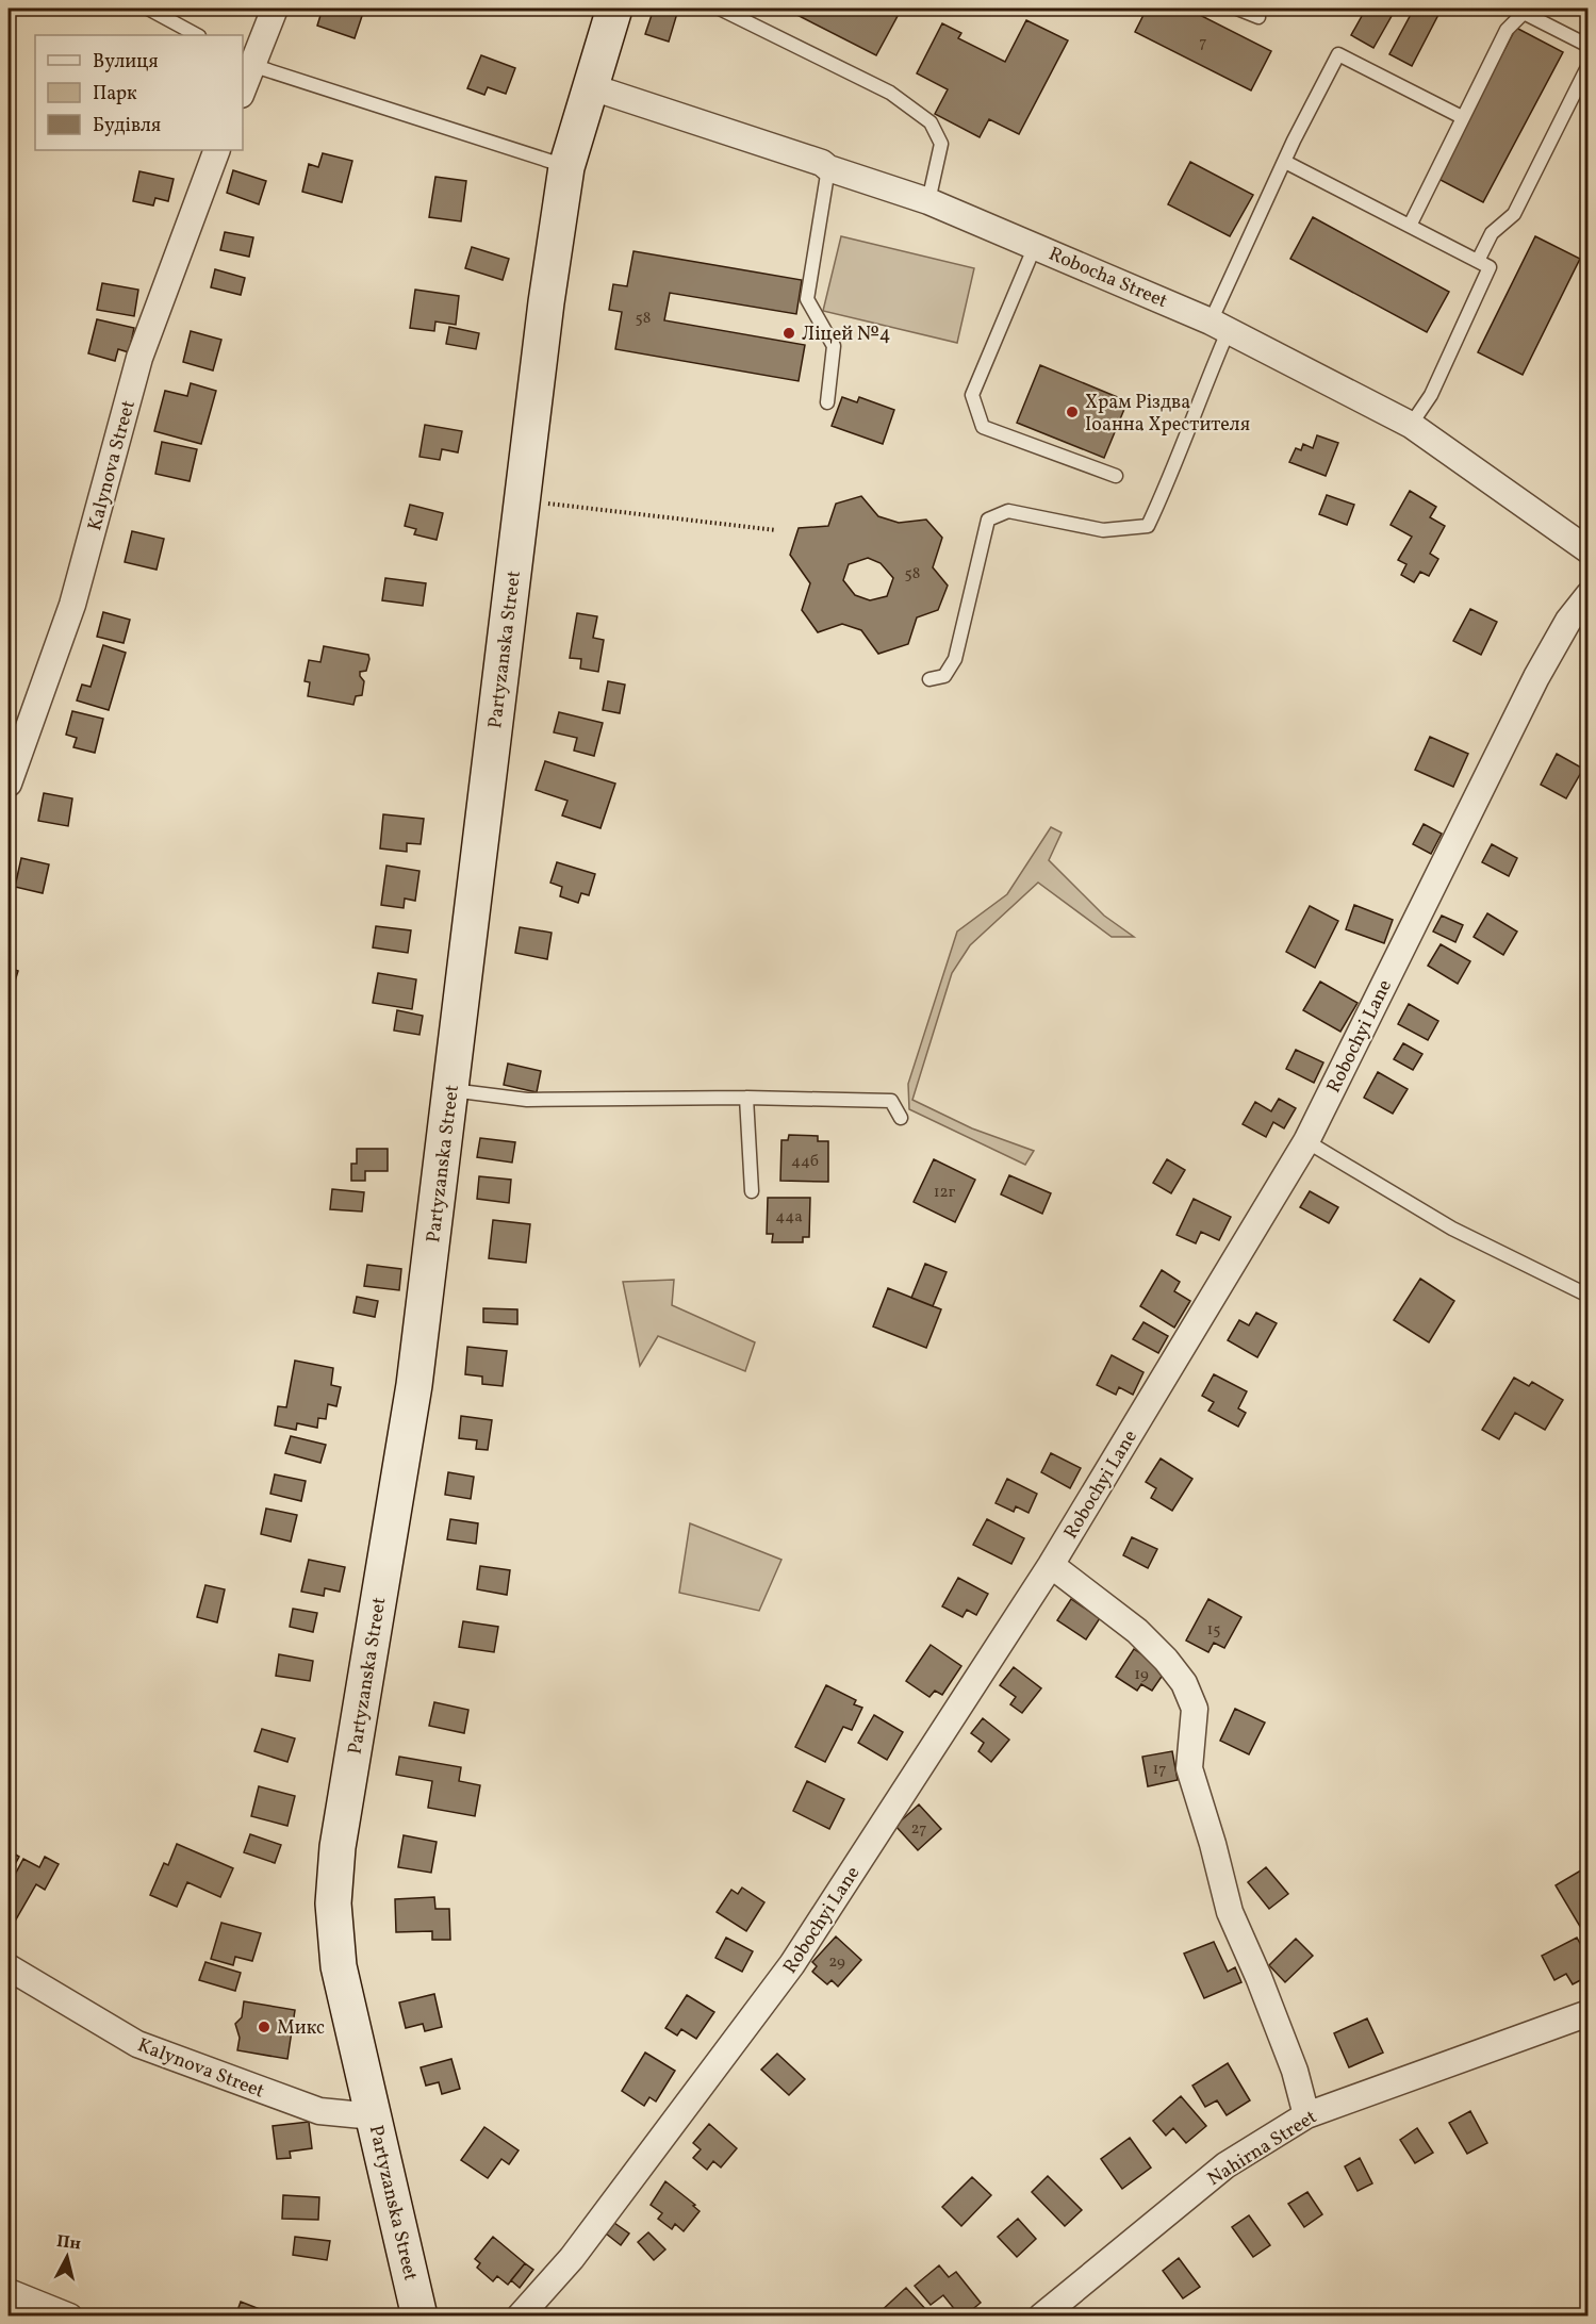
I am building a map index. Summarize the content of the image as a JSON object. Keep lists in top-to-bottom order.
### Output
{
  "streets": {
    "main road": ["Partyzanska Street"],
    "street": [
      "Robocha Street",
      "Kalynova Street",
      "Robochyi Lane",
      "Nahirna Street"
    ]
  },
  "crossings": [
    ["Robocha Street", "Partyzanska Street"],
    ["Kalynova Street", "Partyzanska Street"]
  ],
  "places": ["Ліцей №4", "Храм Різдва Іоанна Хрестителя", "Микс"],
  "house_numbers": [
    "7",
    "58",
    "58",
    "44б",
    "12г",
    "44а",
    "15",
    "19",
    "17",
    "27",
    "29"
  ],
  "legend": ["Вулиця", "Парк", "Будівля"],
  "north": "top"
}
